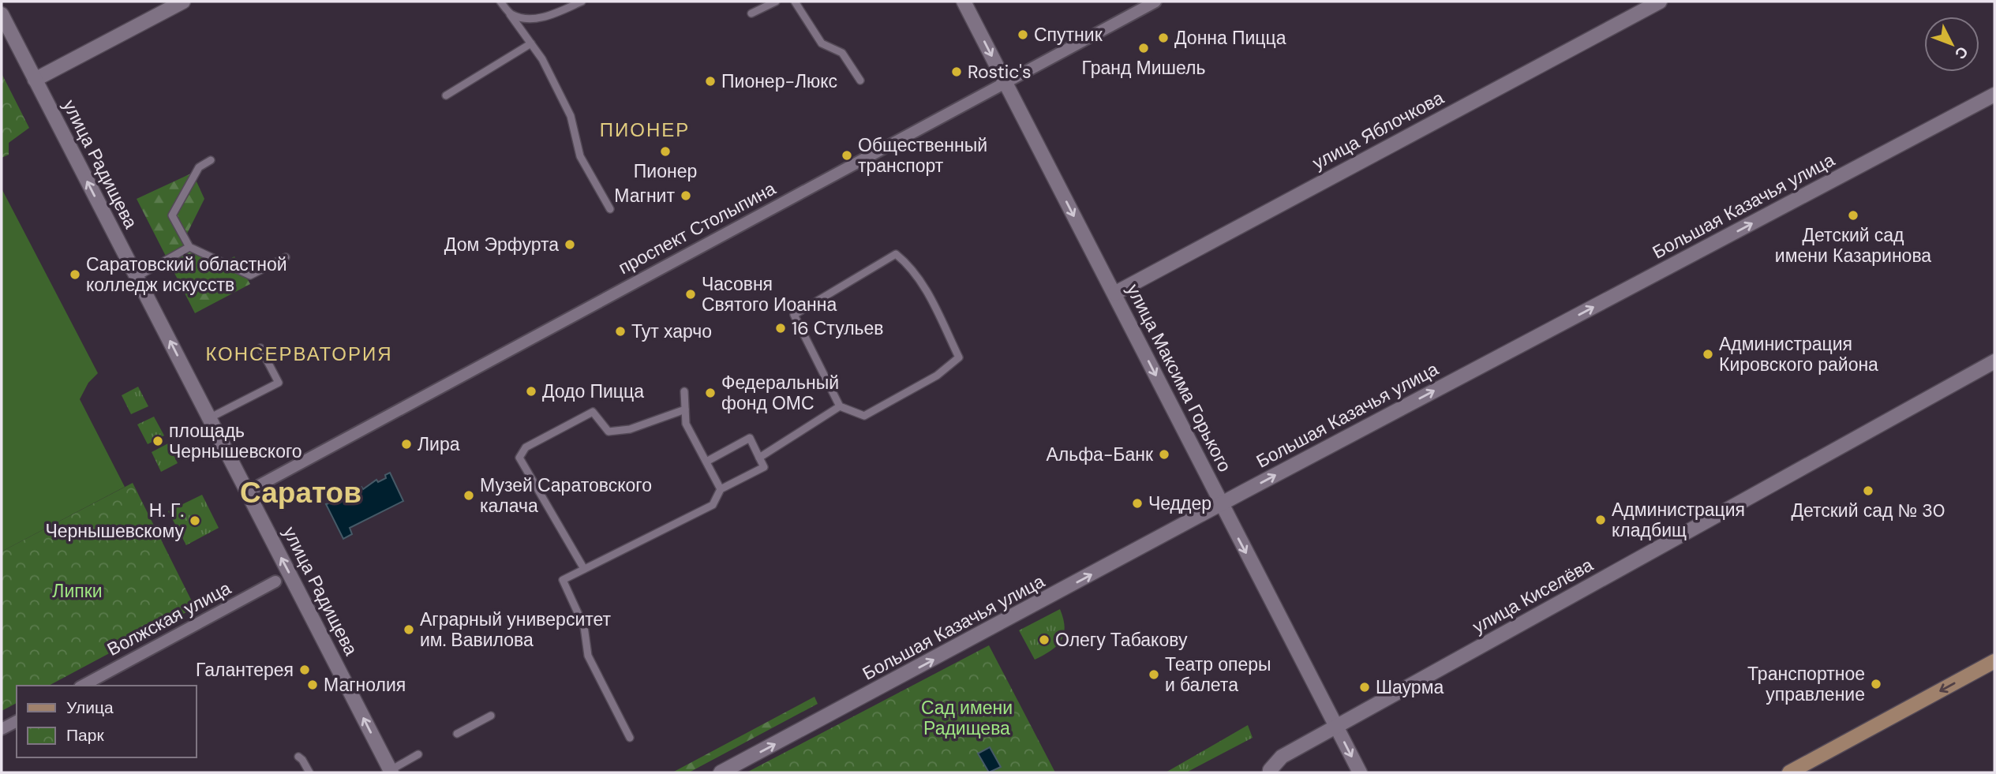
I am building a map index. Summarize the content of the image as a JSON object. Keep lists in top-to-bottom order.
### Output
{
  "streets": {
    "street": [
      "улица Яблочкова",
      "улица Радищева",
      "Большая Казачья улица",
      "проспект Столыпина",
      "улица Максима Горького",
      "улица Киселёва",
      "Волжская улица"
    ]
  },
  "crossings": [
    ["улица Яблочкова", "улица Максима Горького"],
    ["Большая Казачья улица", "улица Максима Горького"],
    ["проспект Столыпина", "улица Максима Горького"],
    ["улица Максима Горького", "улица Киселёва"]
  ],
  "one_way": ["улица Радищева", "Большая Казачья улица", "улица Максима Горького"],
  "districts": ["ПИОНЕР", "КОНСЕРВАТОРИЯ", "Саратов"],
  "parks": ["Липки", "Сад имени Радищева"],
  "places": [
    "Спутник",
    "Донна Пицца",
    "Гранд Мишель",
    "Rostic's",
    "Пионер-Люкс",
    "Пионер",
    "Общественный транспорт",
    "Магнит",
    "Детский сад имени Казаринова",
    "Дом Эрфурта",
    "Саратовский областной колледж искусств",
    "Часовня Святого Иоанна",
    "16 Стульев",
    "Тут харчо",
    "Администрация Кировского района",
    "Додо Пицца",
    "Федеральный фонд ОМС",
    "площадь Чернышевского",
    "Лира",
    "Альфа-Банк",
    "Детский сад № 30",
    "Музей Саратовского калача",
    "Чеддер",
    "Администрация кладбищ",
    "Н. Г. Чернышевскому",
    "Аграрный университет им. Вавилова",
    "Олегу Табакову",
    "Галантерея",
    "Театр оперы и балета",
    "Транспортное управление",
    "Магнолия",
    "Шаурма"
  ],
  "legend": ["Улица", "Парк"],
  "north": "bottom right"
}
